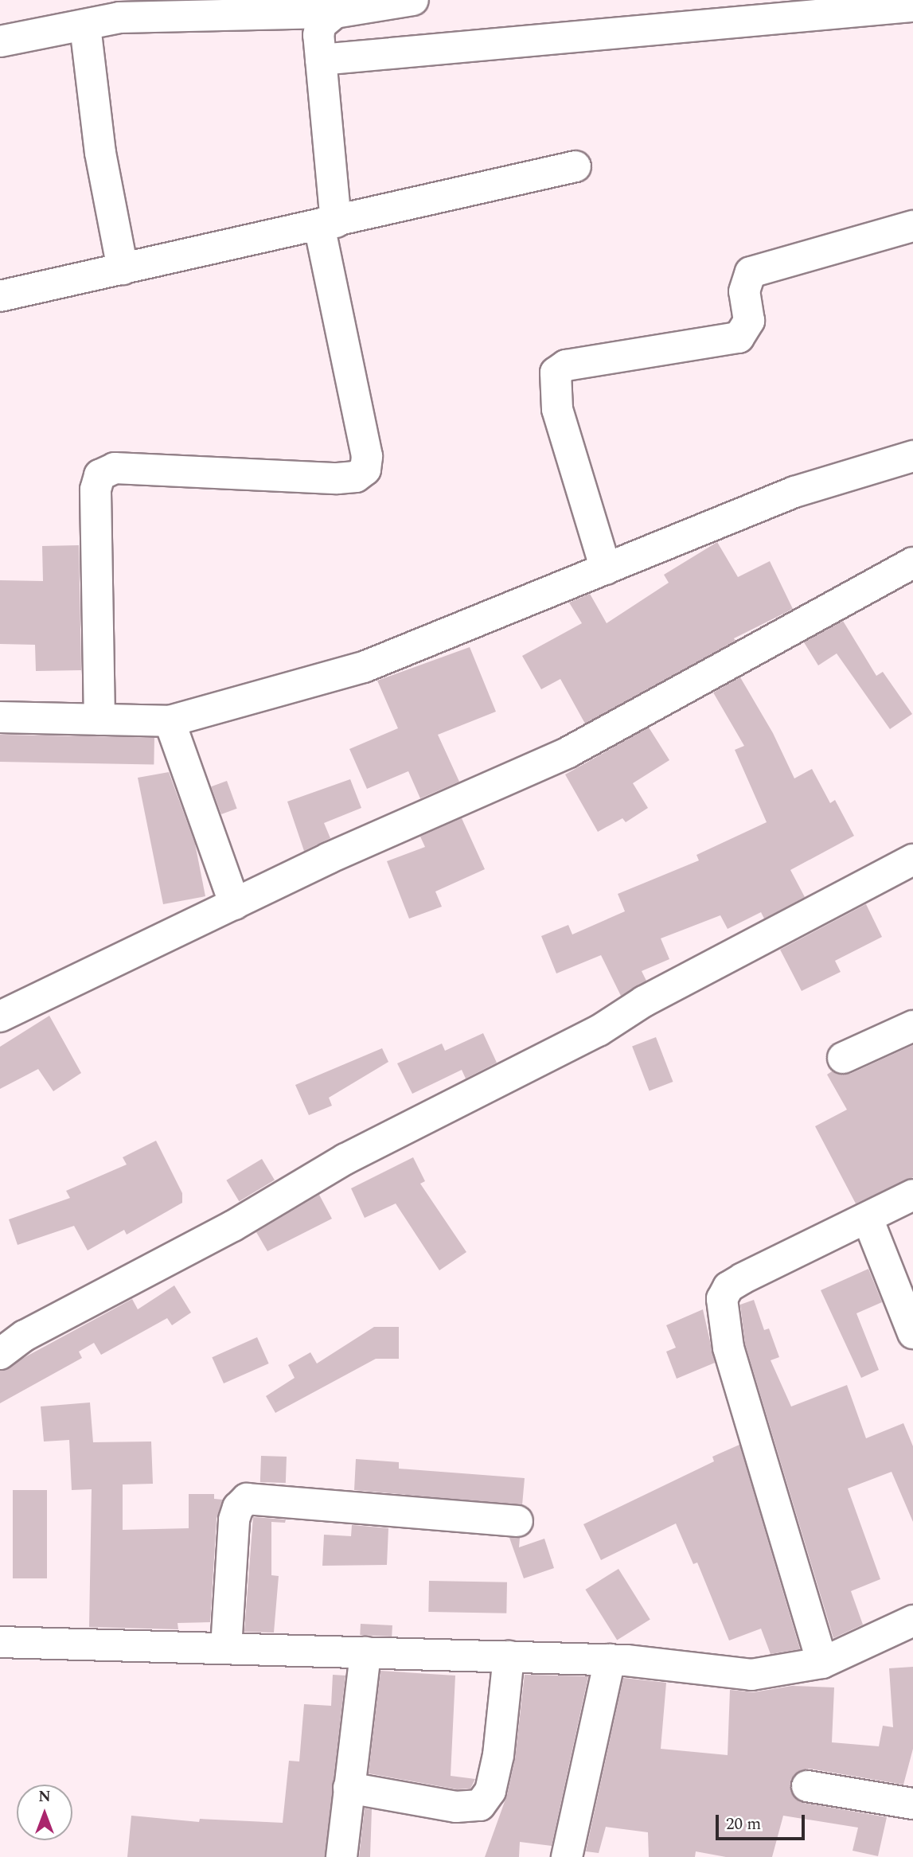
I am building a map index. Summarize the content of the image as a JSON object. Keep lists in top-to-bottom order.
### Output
{
  "scale_bar": "20 m",
  "north": "top"
}
